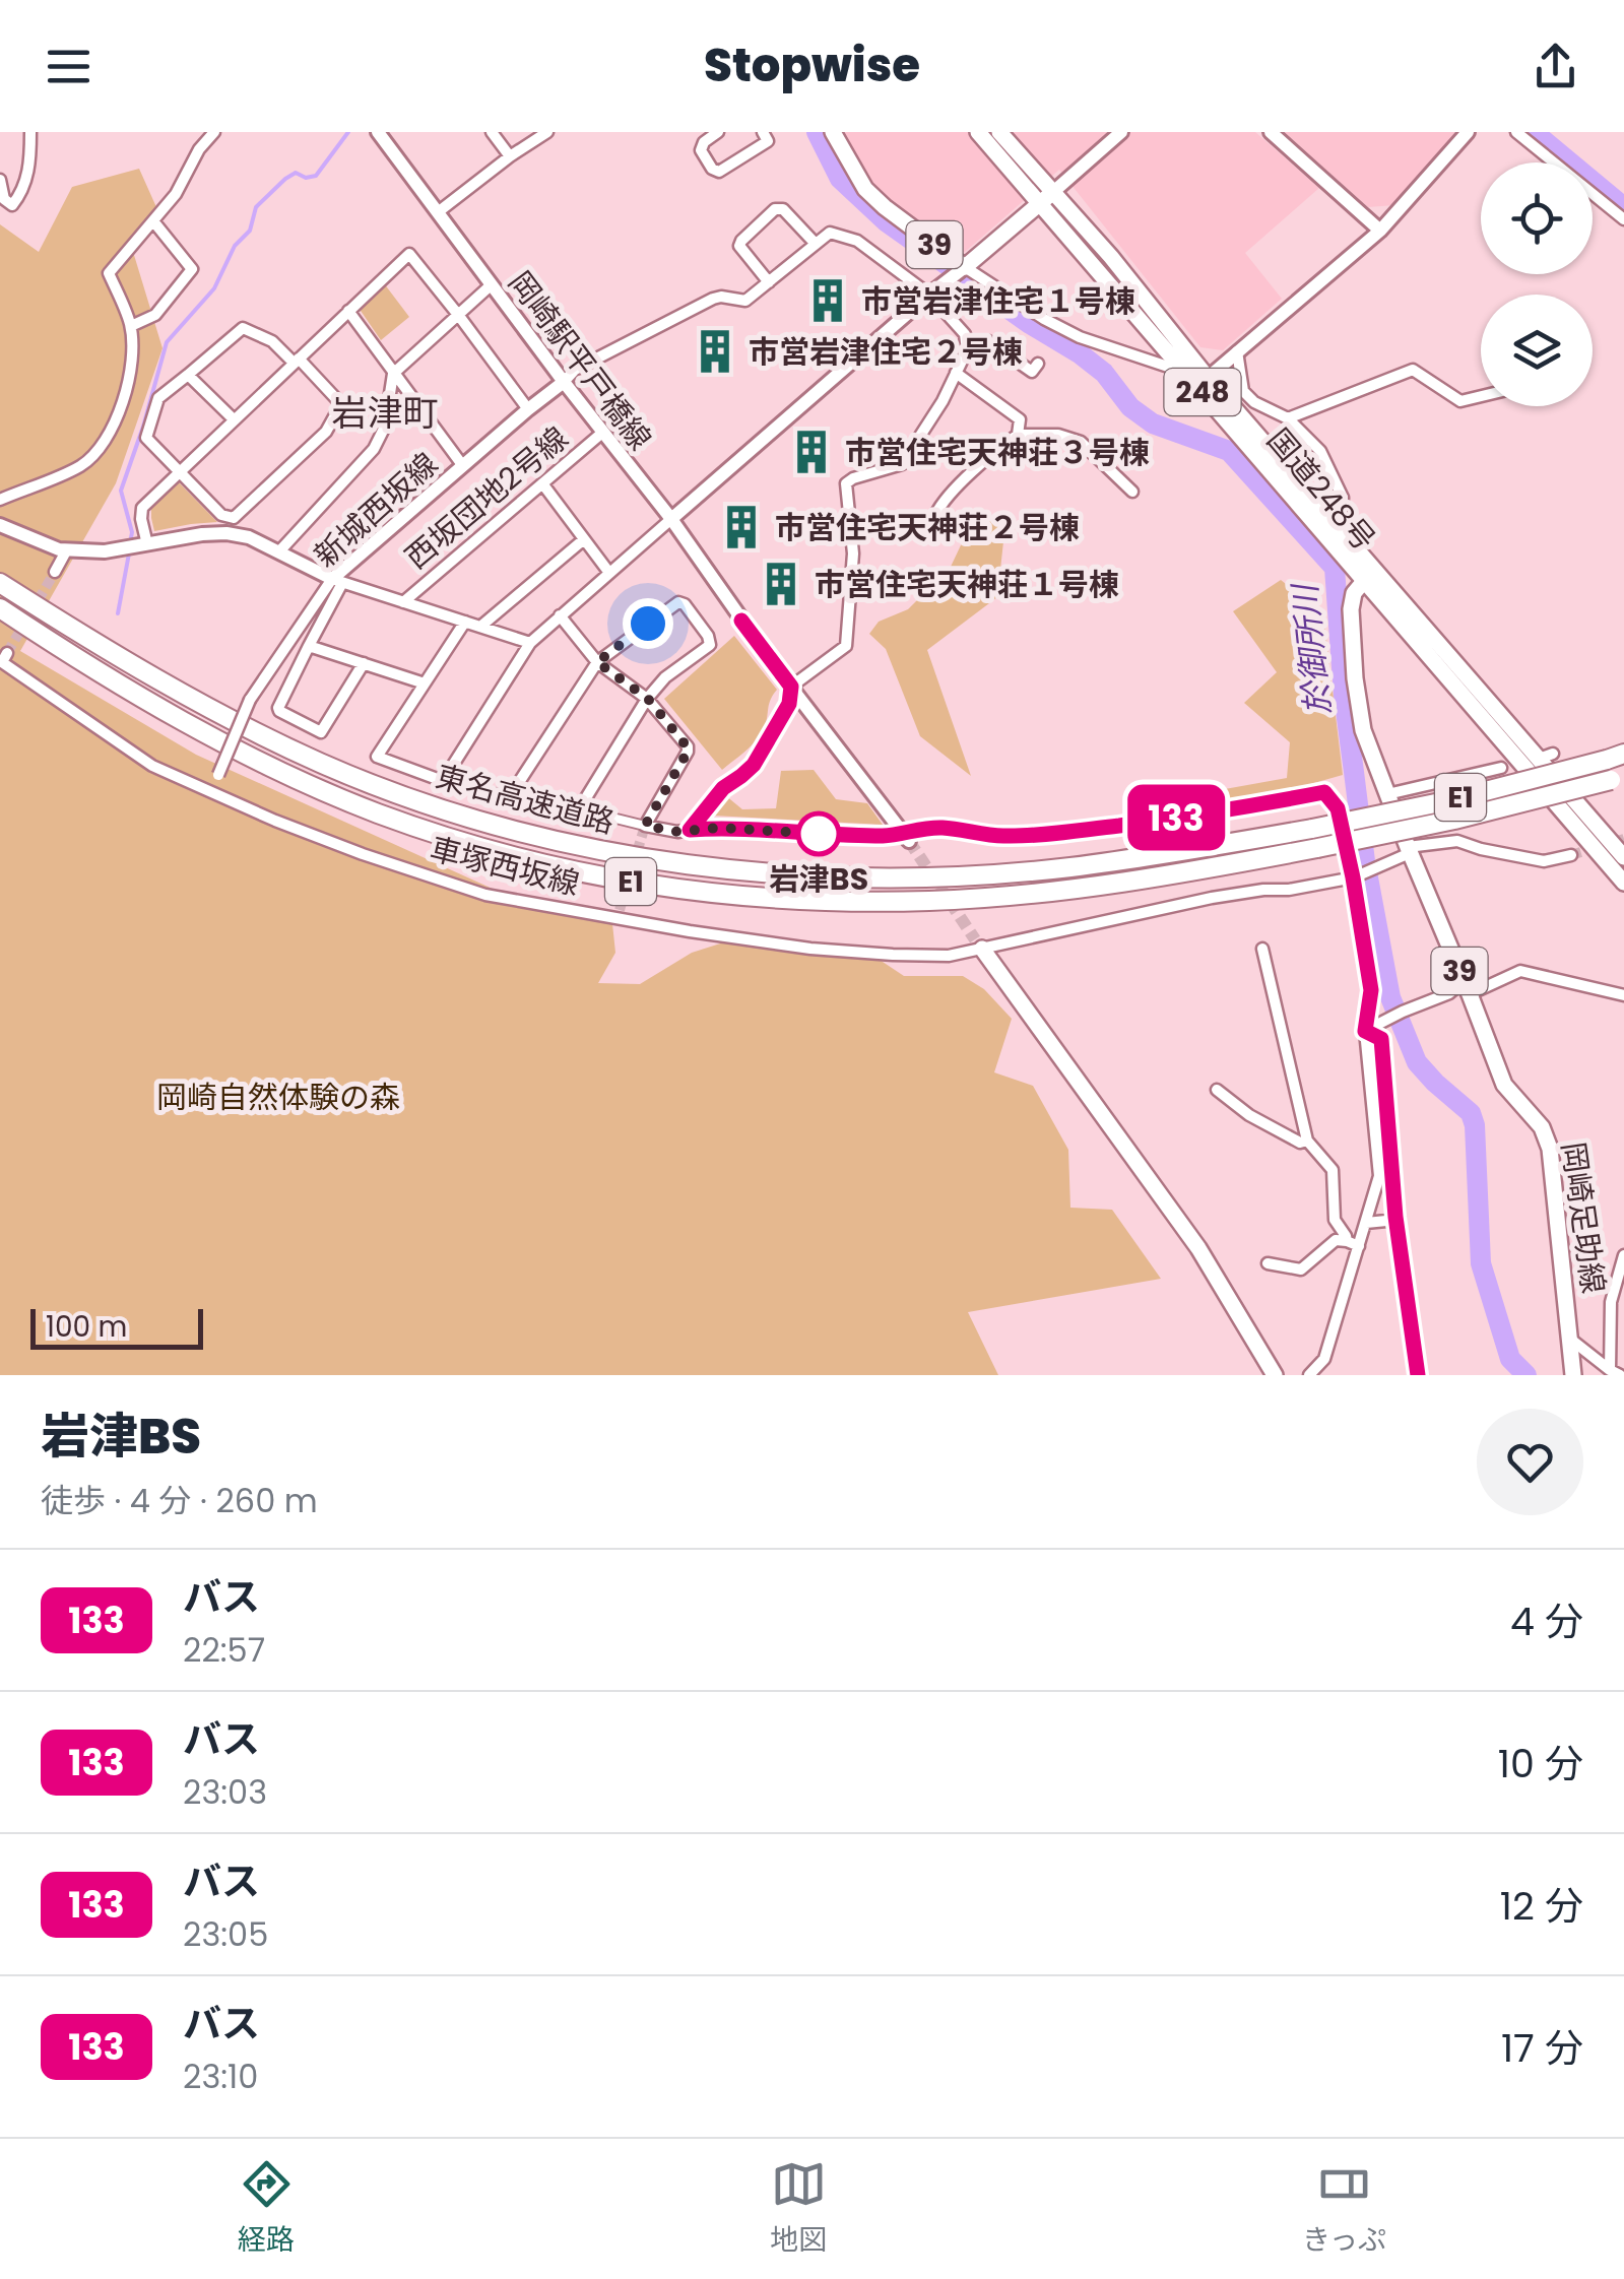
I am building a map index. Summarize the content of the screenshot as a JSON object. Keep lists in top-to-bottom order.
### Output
{
  "streets": {
    "highway": ["E1", "東名高速道路"],
    "main road": [
      "39",
      "248",
      "国道248号",
      "岡崎足助線"
    ],
    "street": [
      "岡崎駅平戸橋線",
      "西坂団地2号線",
      "新城西坂線",
      "車塚西坂線"
    ]
  },
  "crossings": [
    ["39", "国道248号"],
    ["岡崎駅平戸橋線", "西坂団地2号線"],
    ["岡崎駅平戸橋線", "新城西坂線"],
    ["国道248号", "岡崎足助線"],
    ["新城西坂線", "車塚西坂線"],
    ["車塚西坂線", "岡崎足助線"]
  ],
  "districts": ["岩津町"],
  "water": ["於御所川"],
  "parks": ["岡崎自然体験の森"],
  "places": {
    "building": [
      "市営岩津住宅１号棟",
      "市営岩津住宅２号棟",
      "市営住宅天神荘３号棟",
      "市営住宅天神荘２号棟",
      "市営住宅天神荘１号棟"
    ],
    "other": ["岩津BS"]
  },
  "lines": ["bus line 133"],
  "scale_bar": "100 m",
  "page": {
    "header": "Stopwise",
    "on_map": "133",
    "scale": "100 m",
    "heading": ["岩津BS", "徒歩 · 4 分 · 260 m"],
    "list": [
      {
        "mark": "133",
        "name": "バス",
        "note": "22:57",
        "value": "4 分"
      },
      {
        "mark": "133",
        "name": "バス",
        "note": "23:03",
        "value": "10 分"
      },
      {
        "mark": "133",
        "name": "バス",
        "note": "23:05",
        "value": "12 分"
      },
      {
        "mark": "133",
        "name": "バス",
        "note": "23:10",
        "value": "17 分"
      }
    ],
    "tabs": ["経路", "地図", "きっぷ"]
  }
}
